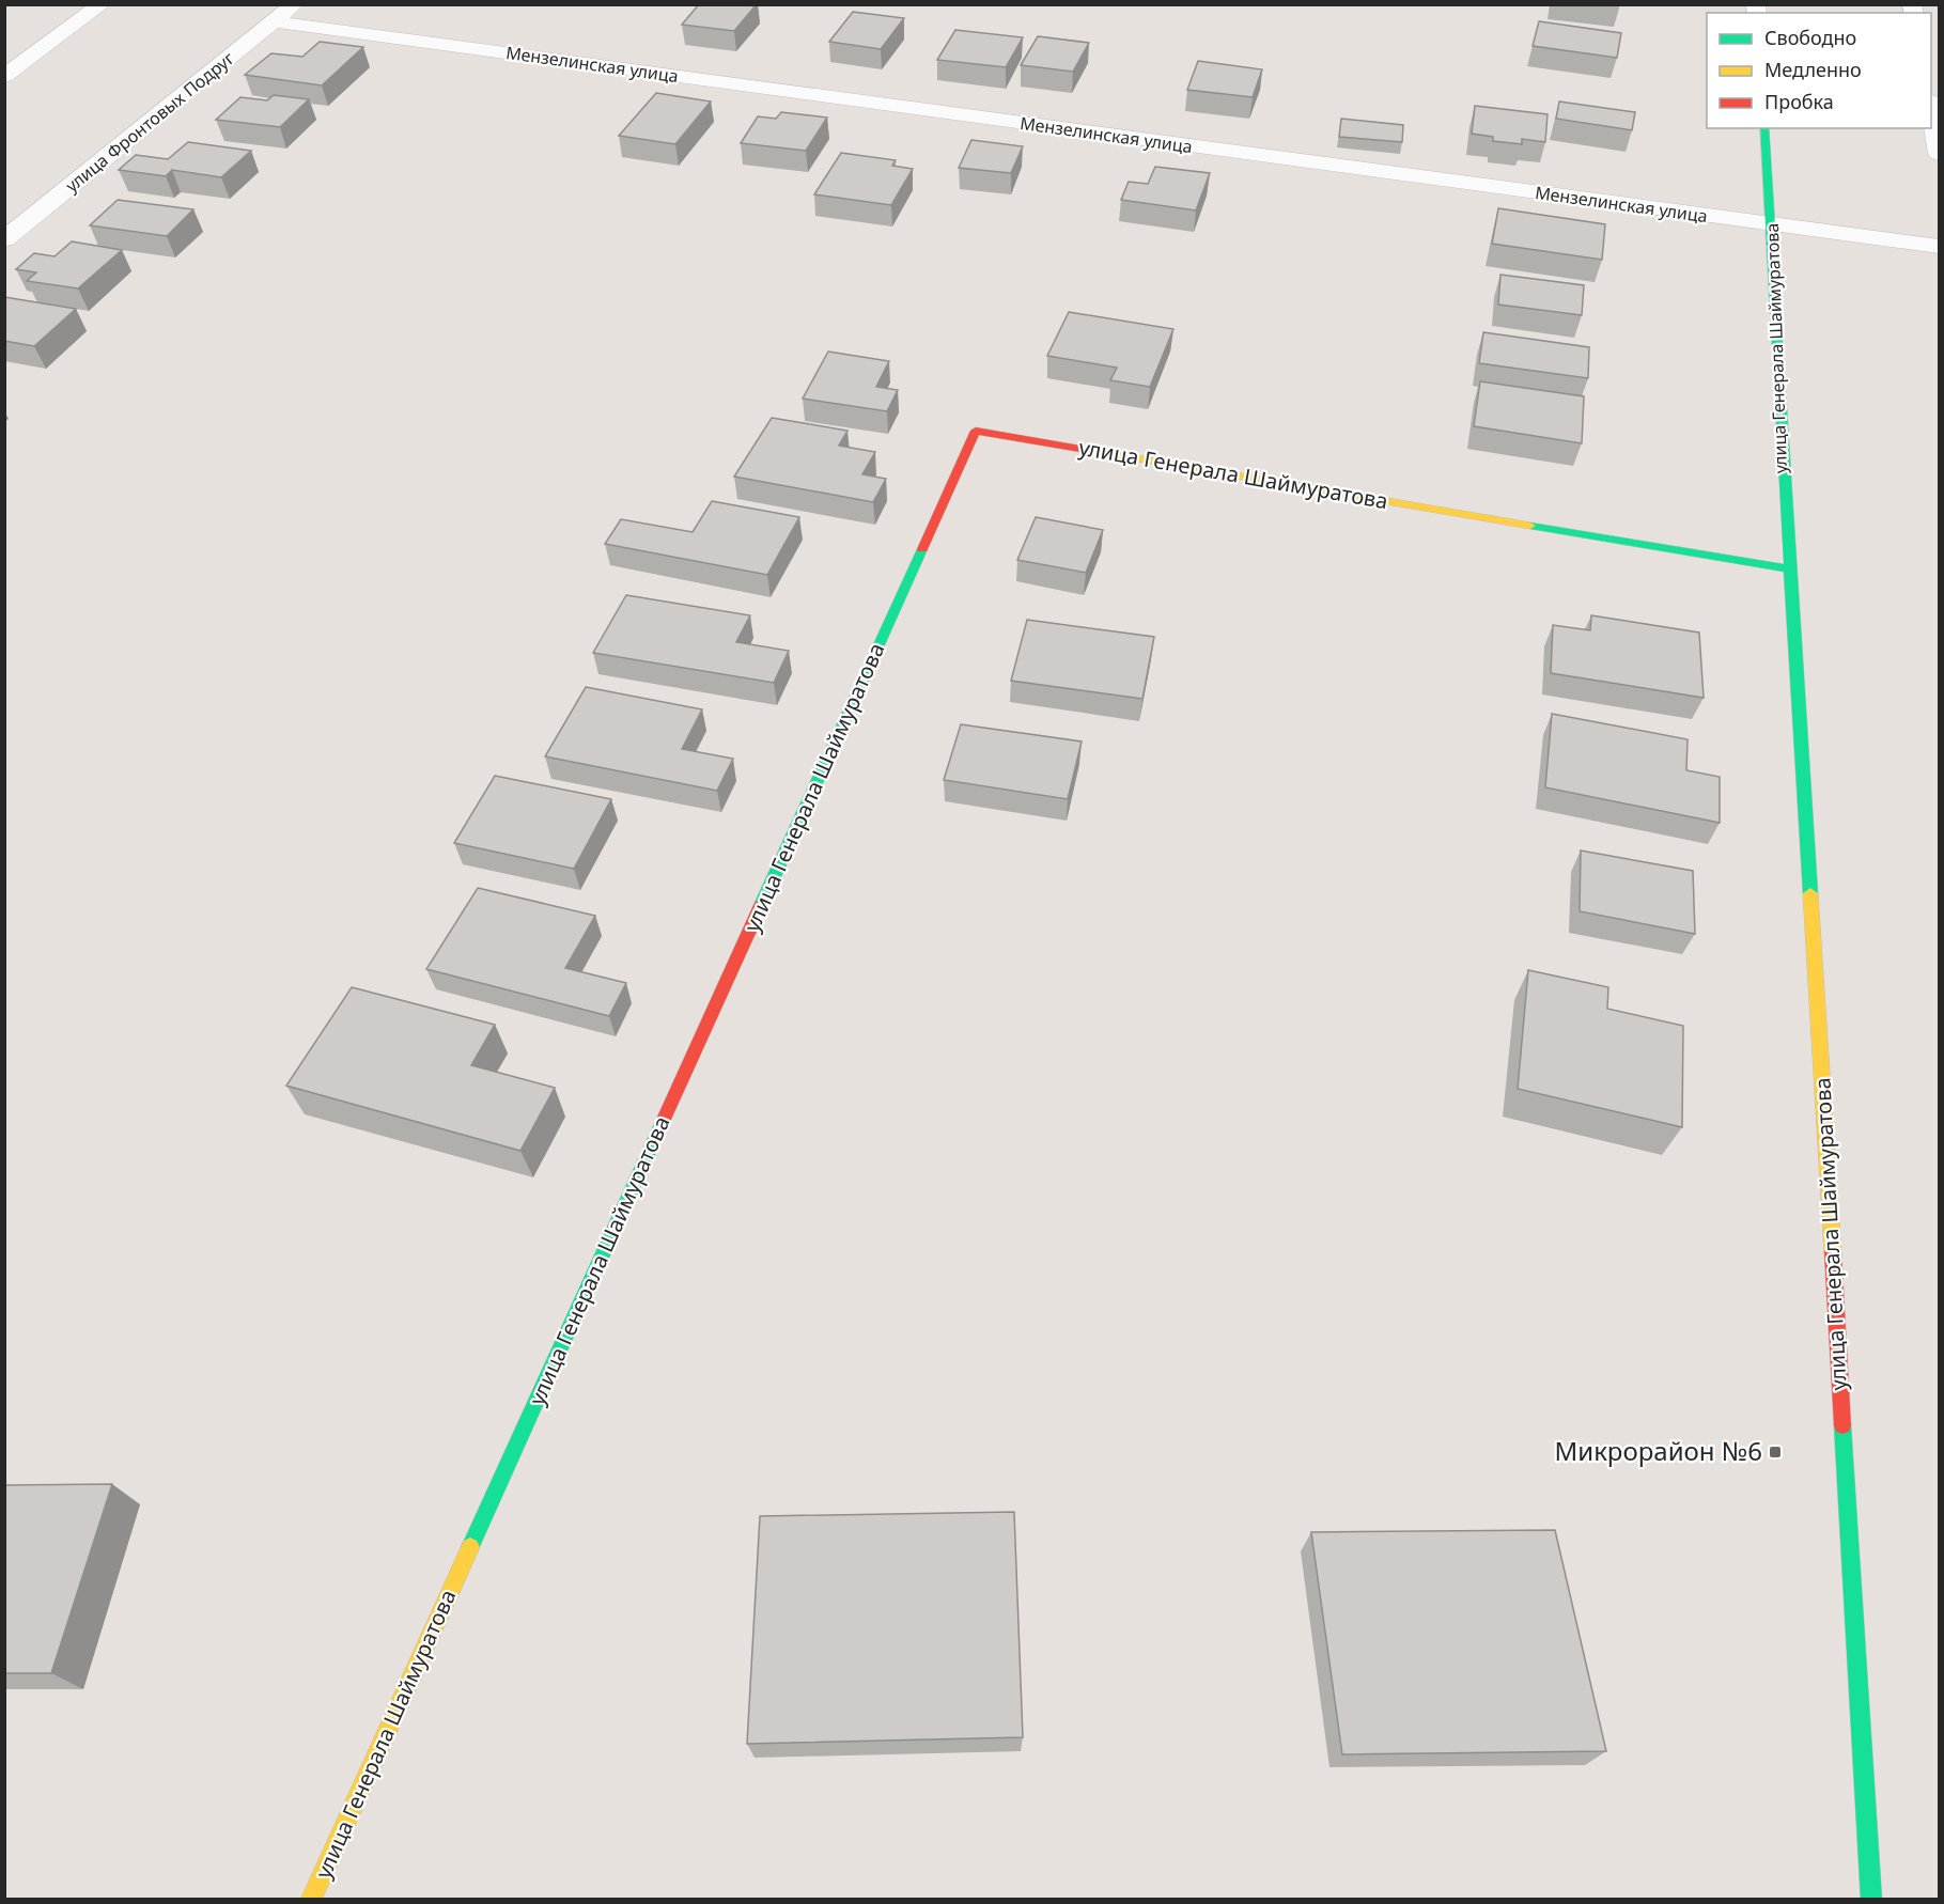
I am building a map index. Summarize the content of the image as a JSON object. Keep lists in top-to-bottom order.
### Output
{
  "streets": {
    "street": ["Мензелинская улица", "улица Фронтовых Подруг", "улица Генерала Шаймуратова"]
  },
  "crossings": [
    ["Мензелинская улица", "улица Фронтовых Подруг"],
    ["Мензелинская улица", "улица Генерала Шаймуратова"]
  ],
  "places": {
    "transit": ["Микрорайон №6"]
  },
  "legend": ["Свободно", "Медленно", "Пробка"]
}
